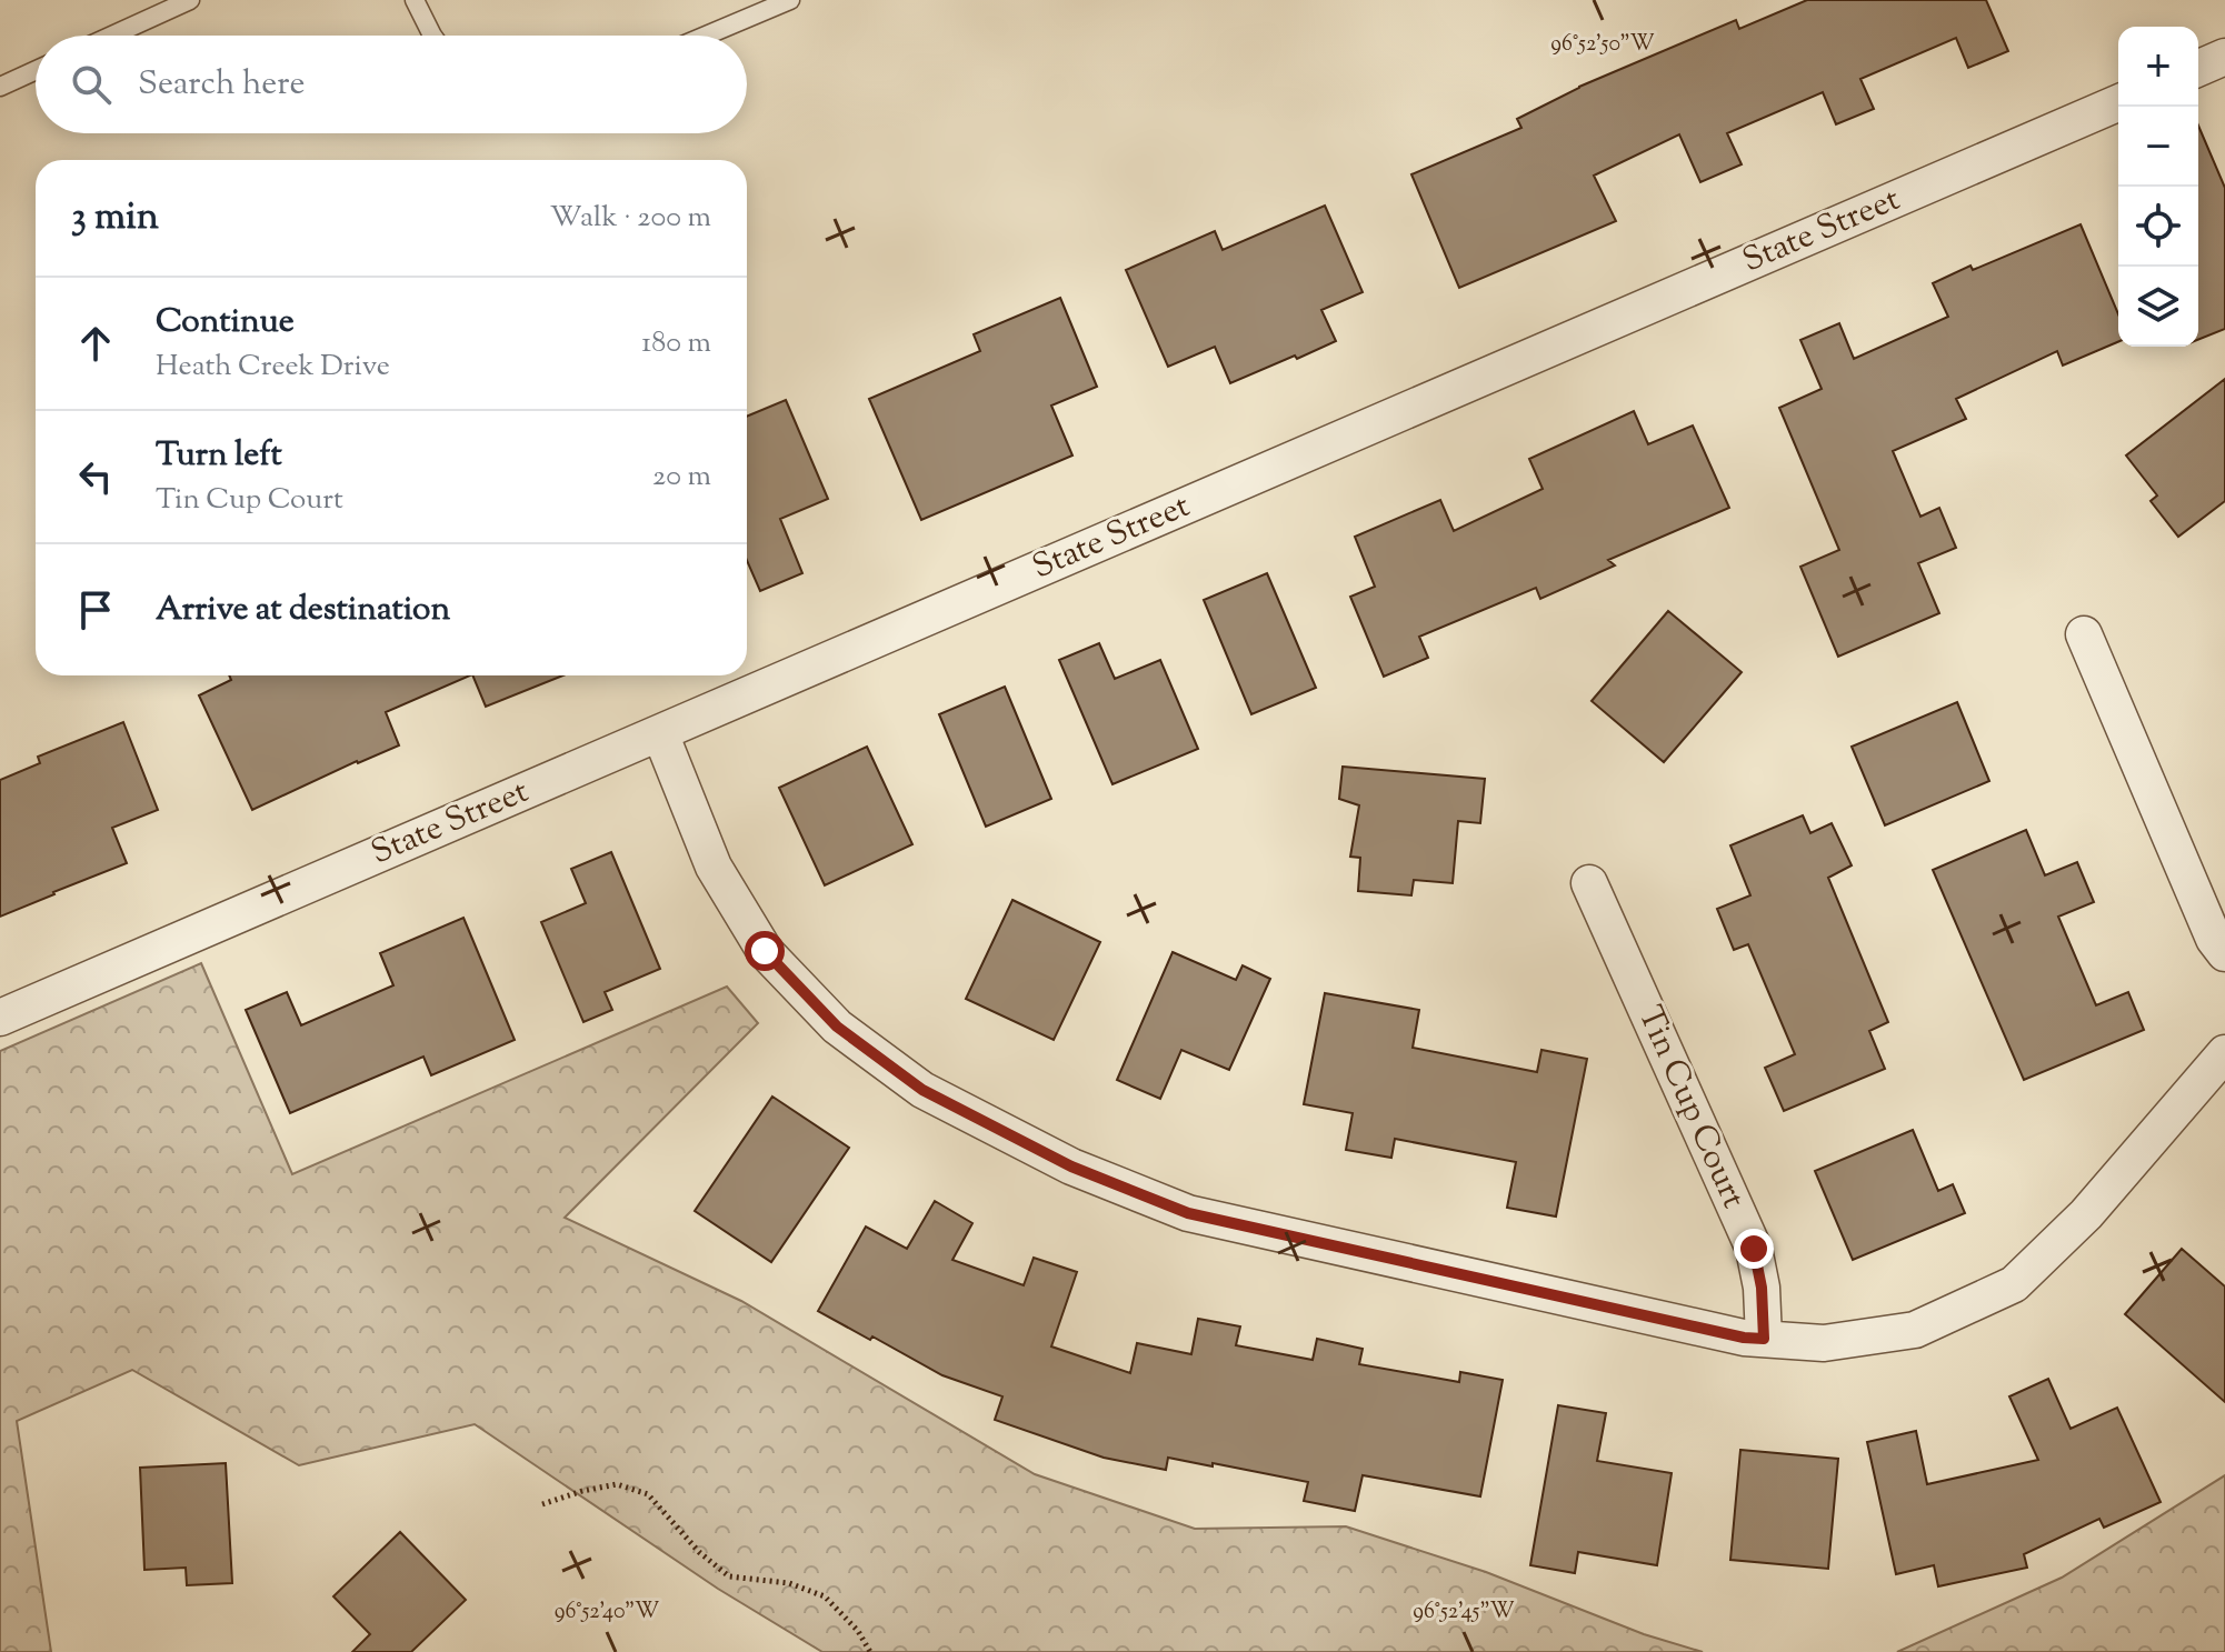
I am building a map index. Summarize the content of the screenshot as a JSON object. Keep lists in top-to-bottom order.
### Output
{
  "streets": {
    "street": ["State Street", "Tin Cup Court"]
  },
  "page": {
    "map_buttons": ["+", "−"],
    "search": "Search here",
    "heading": ["3 min", "Walk · 200 m"],
    "list": [
      ["Continue", "Heath Creek Drive", "180 m"],
      ["Turn left", "Tin Cup Court", "20 m"],
      "Arrive at destination"
    ]
  },
  "coordinates": ["96°52'50\"W", "96°52'40\"W", "96°52'45\"W"]
}
